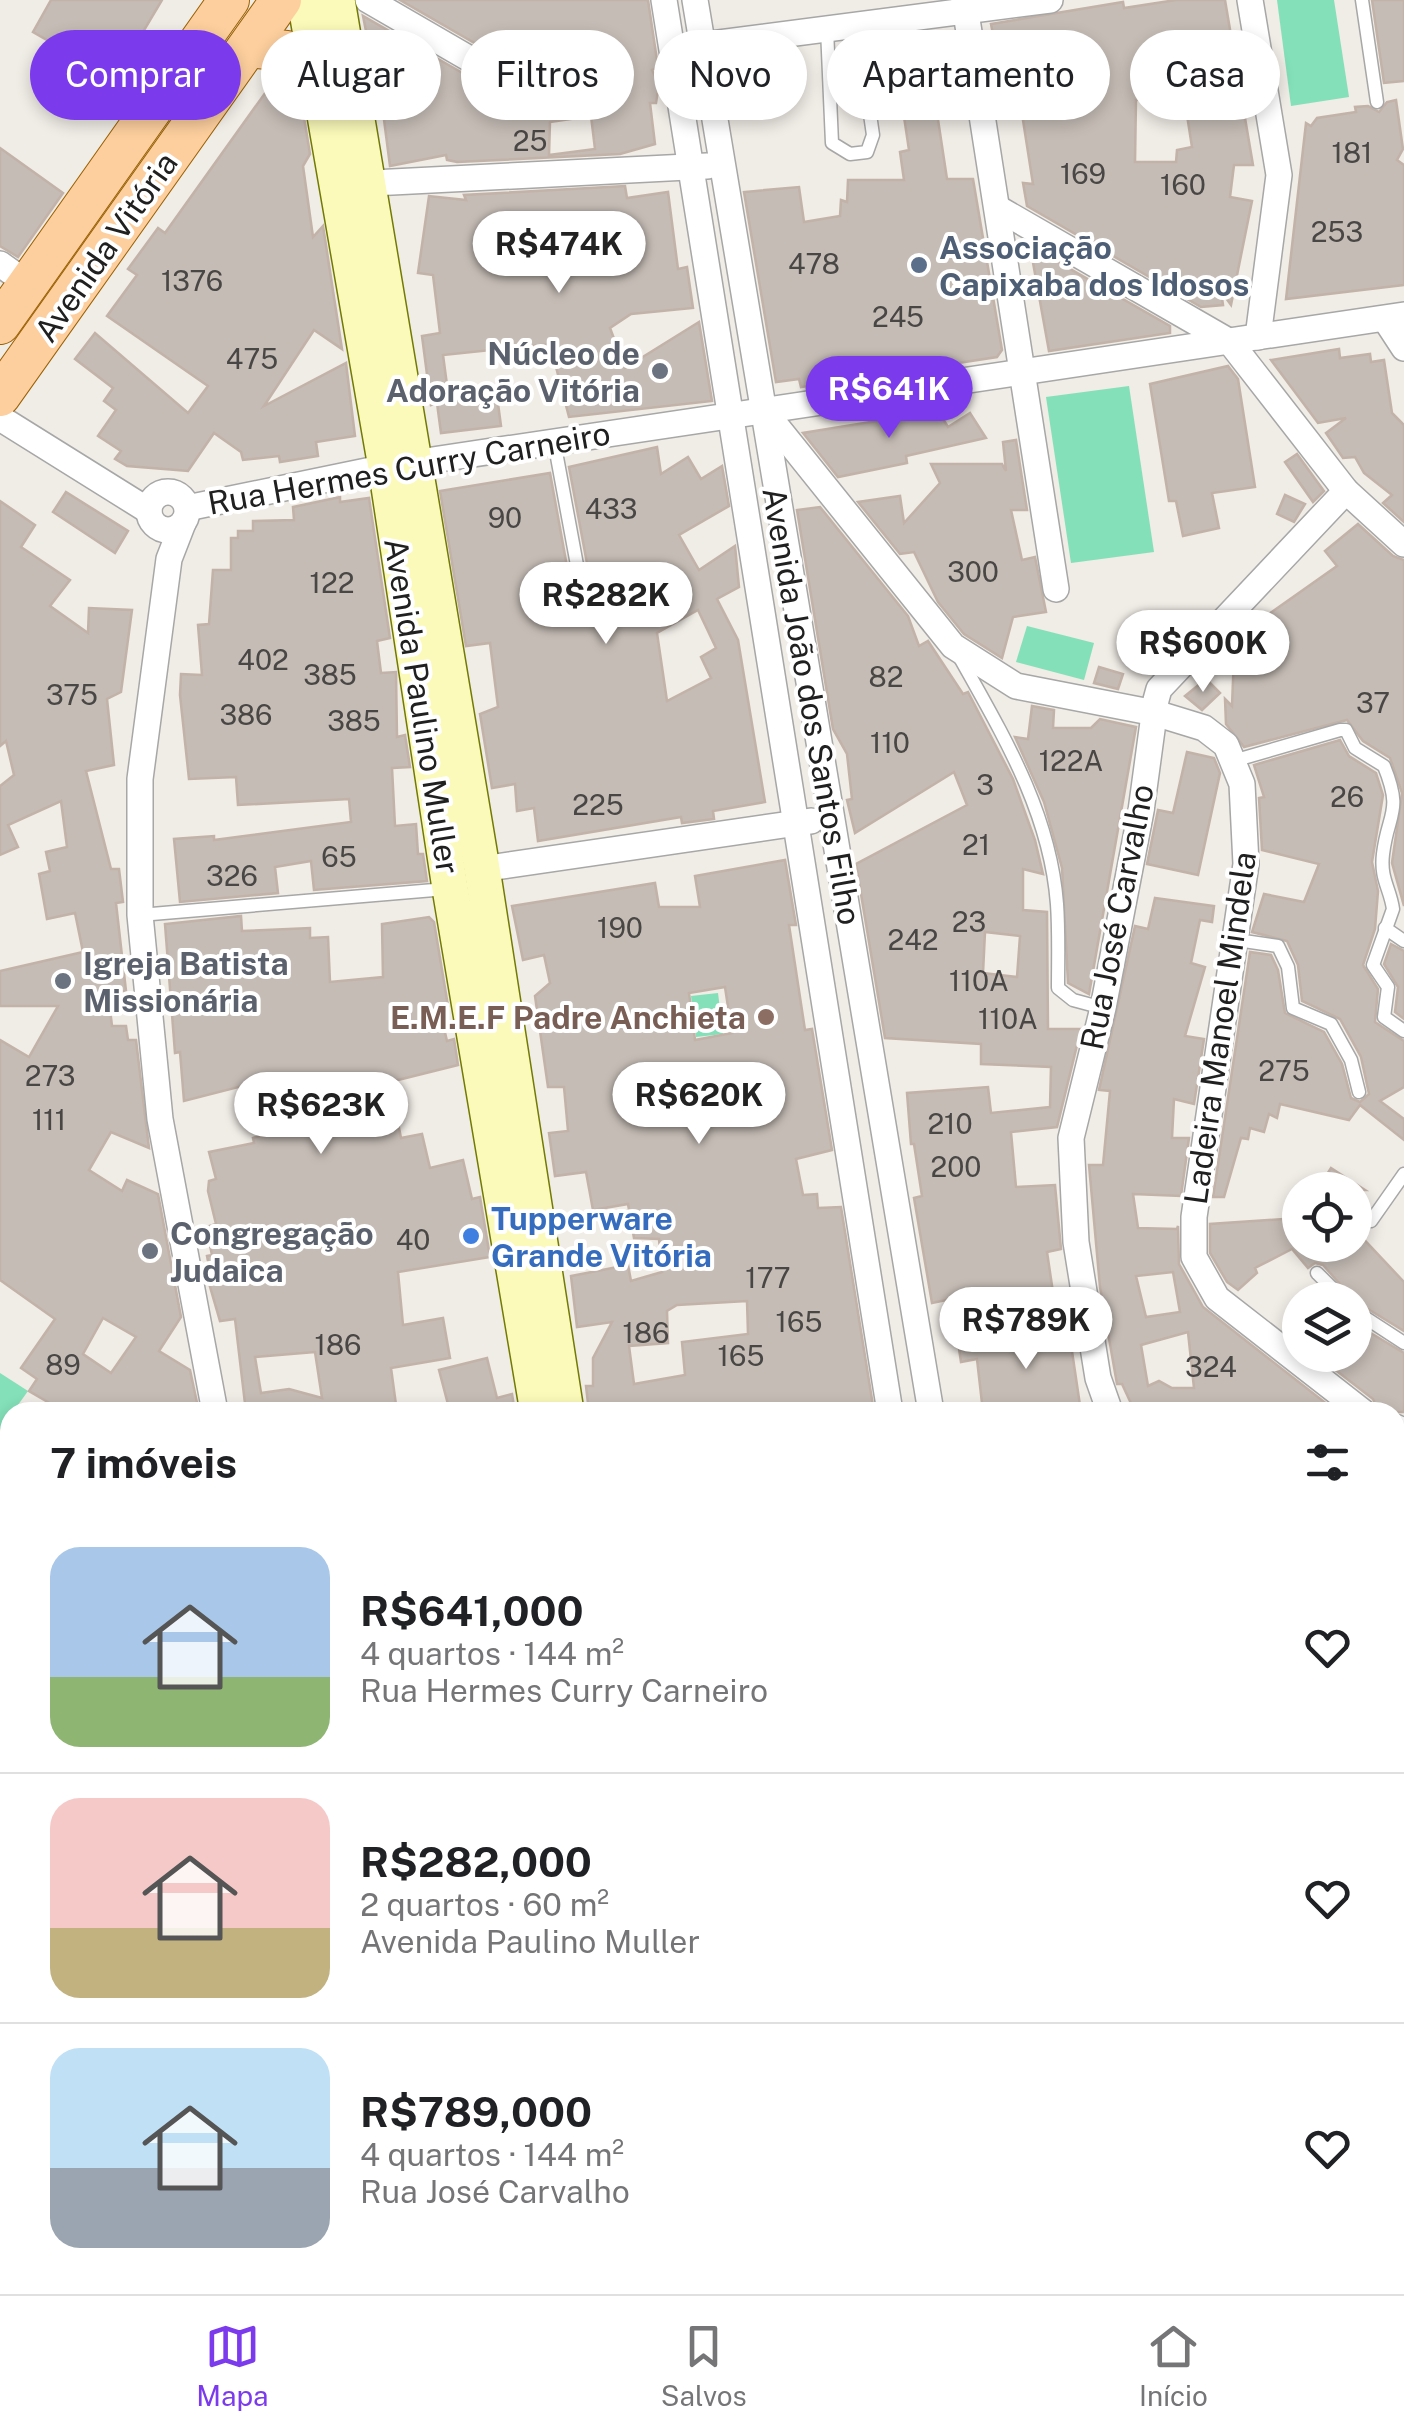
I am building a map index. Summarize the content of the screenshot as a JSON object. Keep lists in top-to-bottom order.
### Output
{
  "streets": {
    "main road": ["Avenida Vitória", "Avenida Paulino Muller"],
    "street": [
      "Rua Hermes Curry Carneiro",
      "Avenida João dos Santos Filho",
      "Rua José Carvalho",
      "Ladeira Manoel Mindela"
    ]
  },
  "crossings": [
    ["Rua Hermes Curry Carneiro", "Avenida Paulino Muller"],
    ["Rua Hermes Curry Carneiro", "Avenida João dos Santos Filho"]
  ],
  "places": [
    "Associação Capixaba dos Idosos",
    "Núcleo de Adoração Vitória",
    "Igreja Batista Missionária",
    "E.M.E.F Padre Anchieta",
    "Tupperware Grande Vitória",
    "Congregação Judaica"
  ],
  "house_numbers": [
    "25",
    "181",
    "169",
    "160",
    "253",
    "478",
    "1376",
    "245",
    "475",
    "433",
    "90",
    "300",
    "122",
    "402",
    "385",
    "82",
    "375",
    "37",
    "386",
    "385",
    "110",
    "122A",
    "3",
    "26",
    "225",
    "21",
    "65",
    "326",
    "23",
    "190",
    "242",
    "110A",
    "110A",
    "275",
    "273",
    "111",
    "210",
    "200",
    "40",
    "177",
    "165",
    "186",
    "186",
    "165",
    "89",
    "324"
  ],
  "page": {
    "chip": [
      "Comprar",
      "Alugar",
      "Filtros",
      "Novo",
      "Apartamento",
      "Casa"
    ],
    "price": [
      "R$474K",
      "R$641K",
      "R$282K",
      "R$600K",
      "R$620K",
      "R$623K",
      "R$789K"
    ],
    "heading": "7 imóveis",
    "list": [
      {
        "name": "R$641,000",
        "note": "4 quartos · 144 m² · Rua Hermes Curry Carneiro"
      },
      {
        "name": "R$282,000",
        "note": "2 quartos · 60 m² · Avenida Paulino Muller"
      },
      {
        "name": "R$789,000",
        "note": "4 quartos · 144 m² · Rua José Carvalho"
      }
    ],
    "tabs": ["Mapa", "Salvos", "Início"]
  }
}
